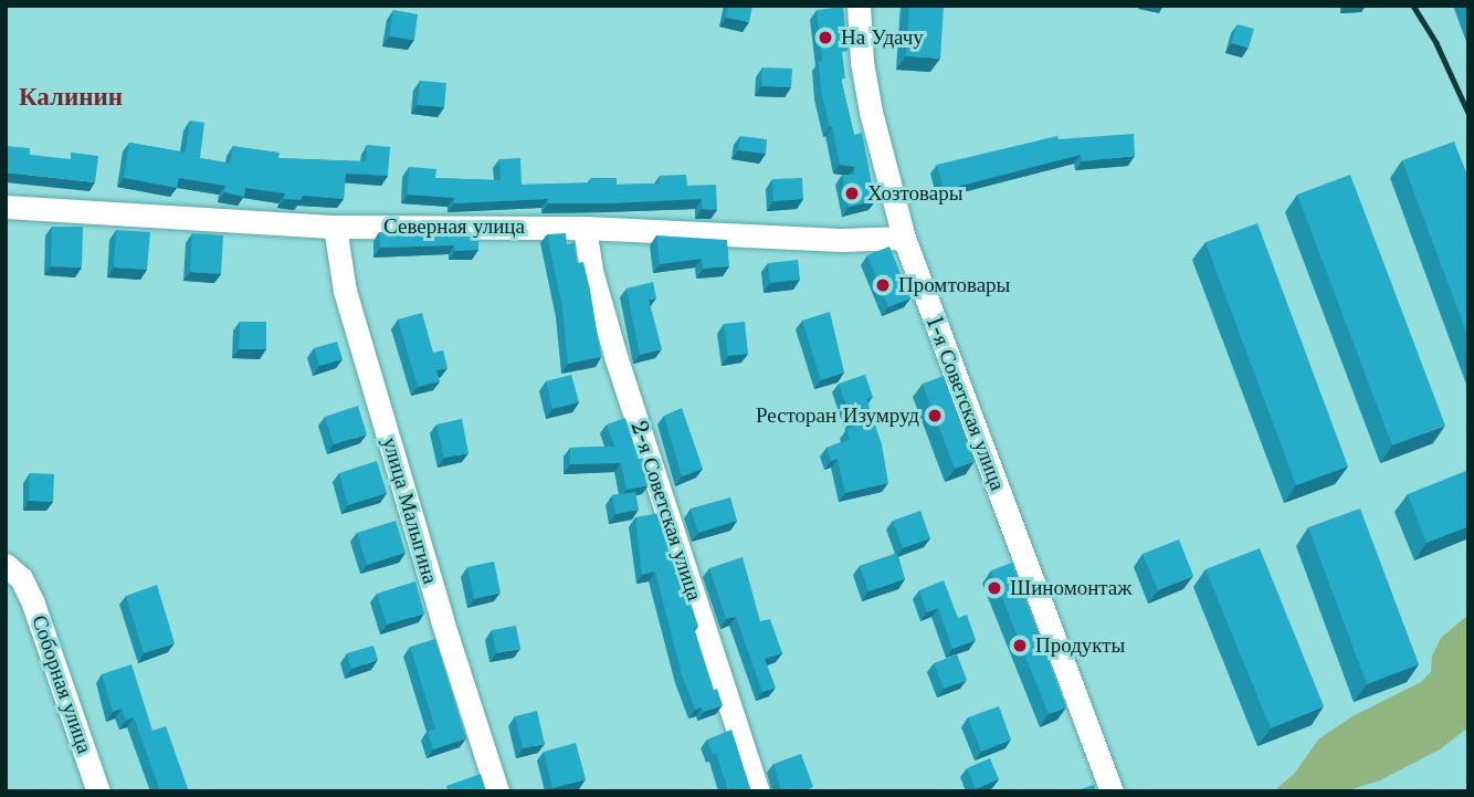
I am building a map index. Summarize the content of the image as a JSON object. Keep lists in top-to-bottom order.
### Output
{
  "streets": {
    "street": [
      "Северная улица",
      "1-я Советская улица",
      "улица Малыгина",
      "2-я Советская улица",
      "Соборная улица"
    ]
  },
  "crossings": [
    ["Северная улица", "1-я Советская улица"],
    ["Северная улица", "улица Малыгина"],
    ["Северная улица", "2-я Советская улица"]
  ],
  "districts": ["Калинин"],
  "places": [
    "На Удачу",
    "Хозтовары",
    "Промтовары",
    "Ресторан Изумруд",
    "Шиномонтаж",
    "Продукты"
  ]
}
